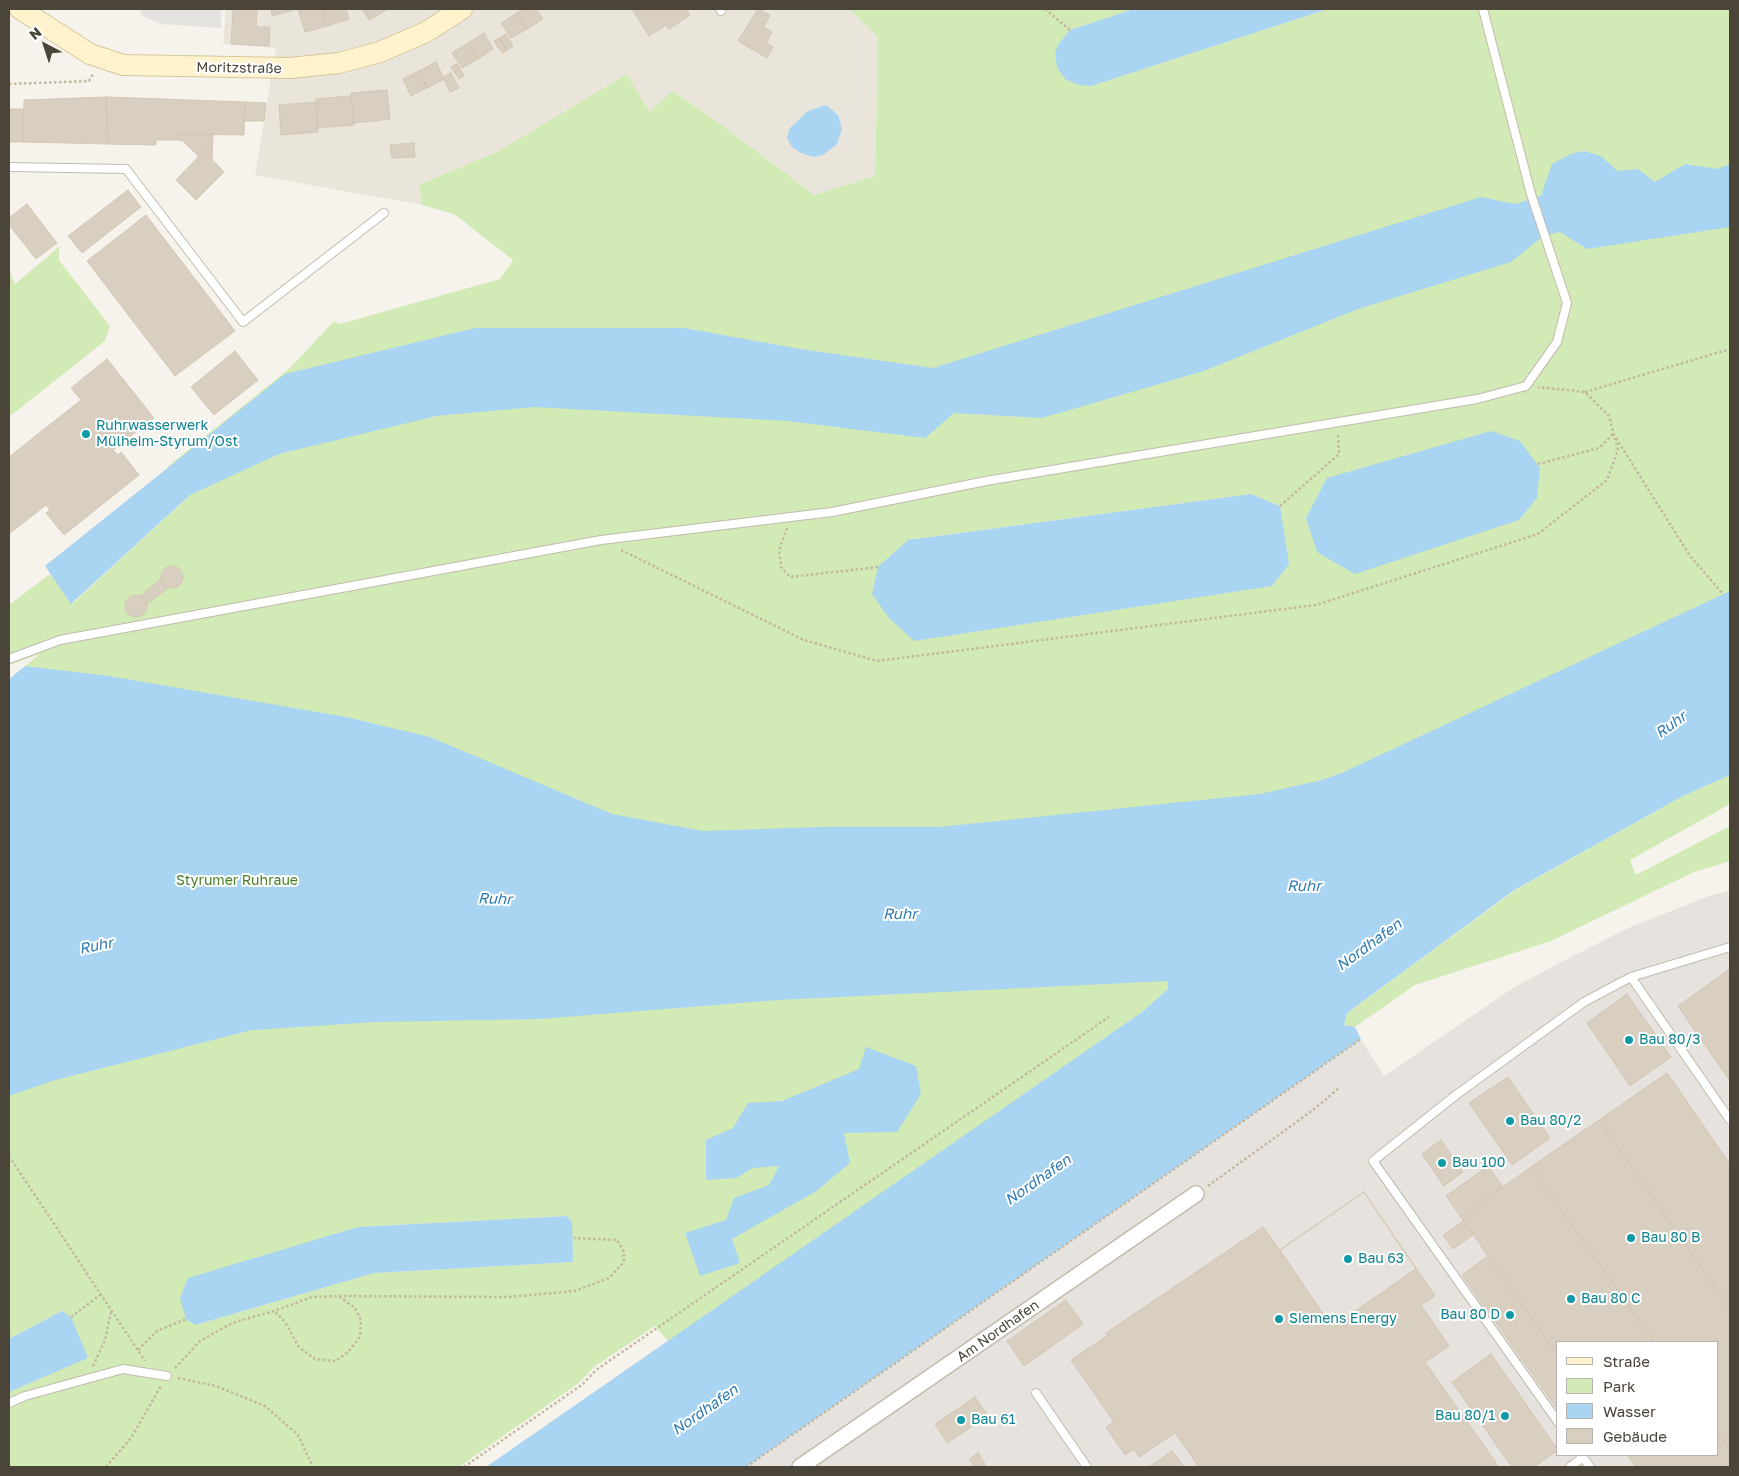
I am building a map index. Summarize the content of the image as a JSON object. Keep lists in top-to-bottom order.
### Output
{
  "streets": {
    "main road": ["Moritzstraße"],
    "street": ["Am Nordhafen"]
  },
  "water": ["Ruhr", "Nordhafen"],
  "parks": ["Styrumer Ruhraue"],
  "places": [
    "Ruhrwasserwerk Mülheim-Styrum/Ost",
    "Bau 80/3",
    "Bau 80/2",
    "Bau 100",
    "Bau 80 B",
    "Bau 63",
    "Bau 80 C",
    "Bau 80 D",
    "Siemens Energy",
    "Bau 80/1",
    "Bau 61"
  ],
  "legend": [
    "Straße",
    "Park",
    "Wasser",
    "Gebäude"
  ],
  "north": "top left"
}
